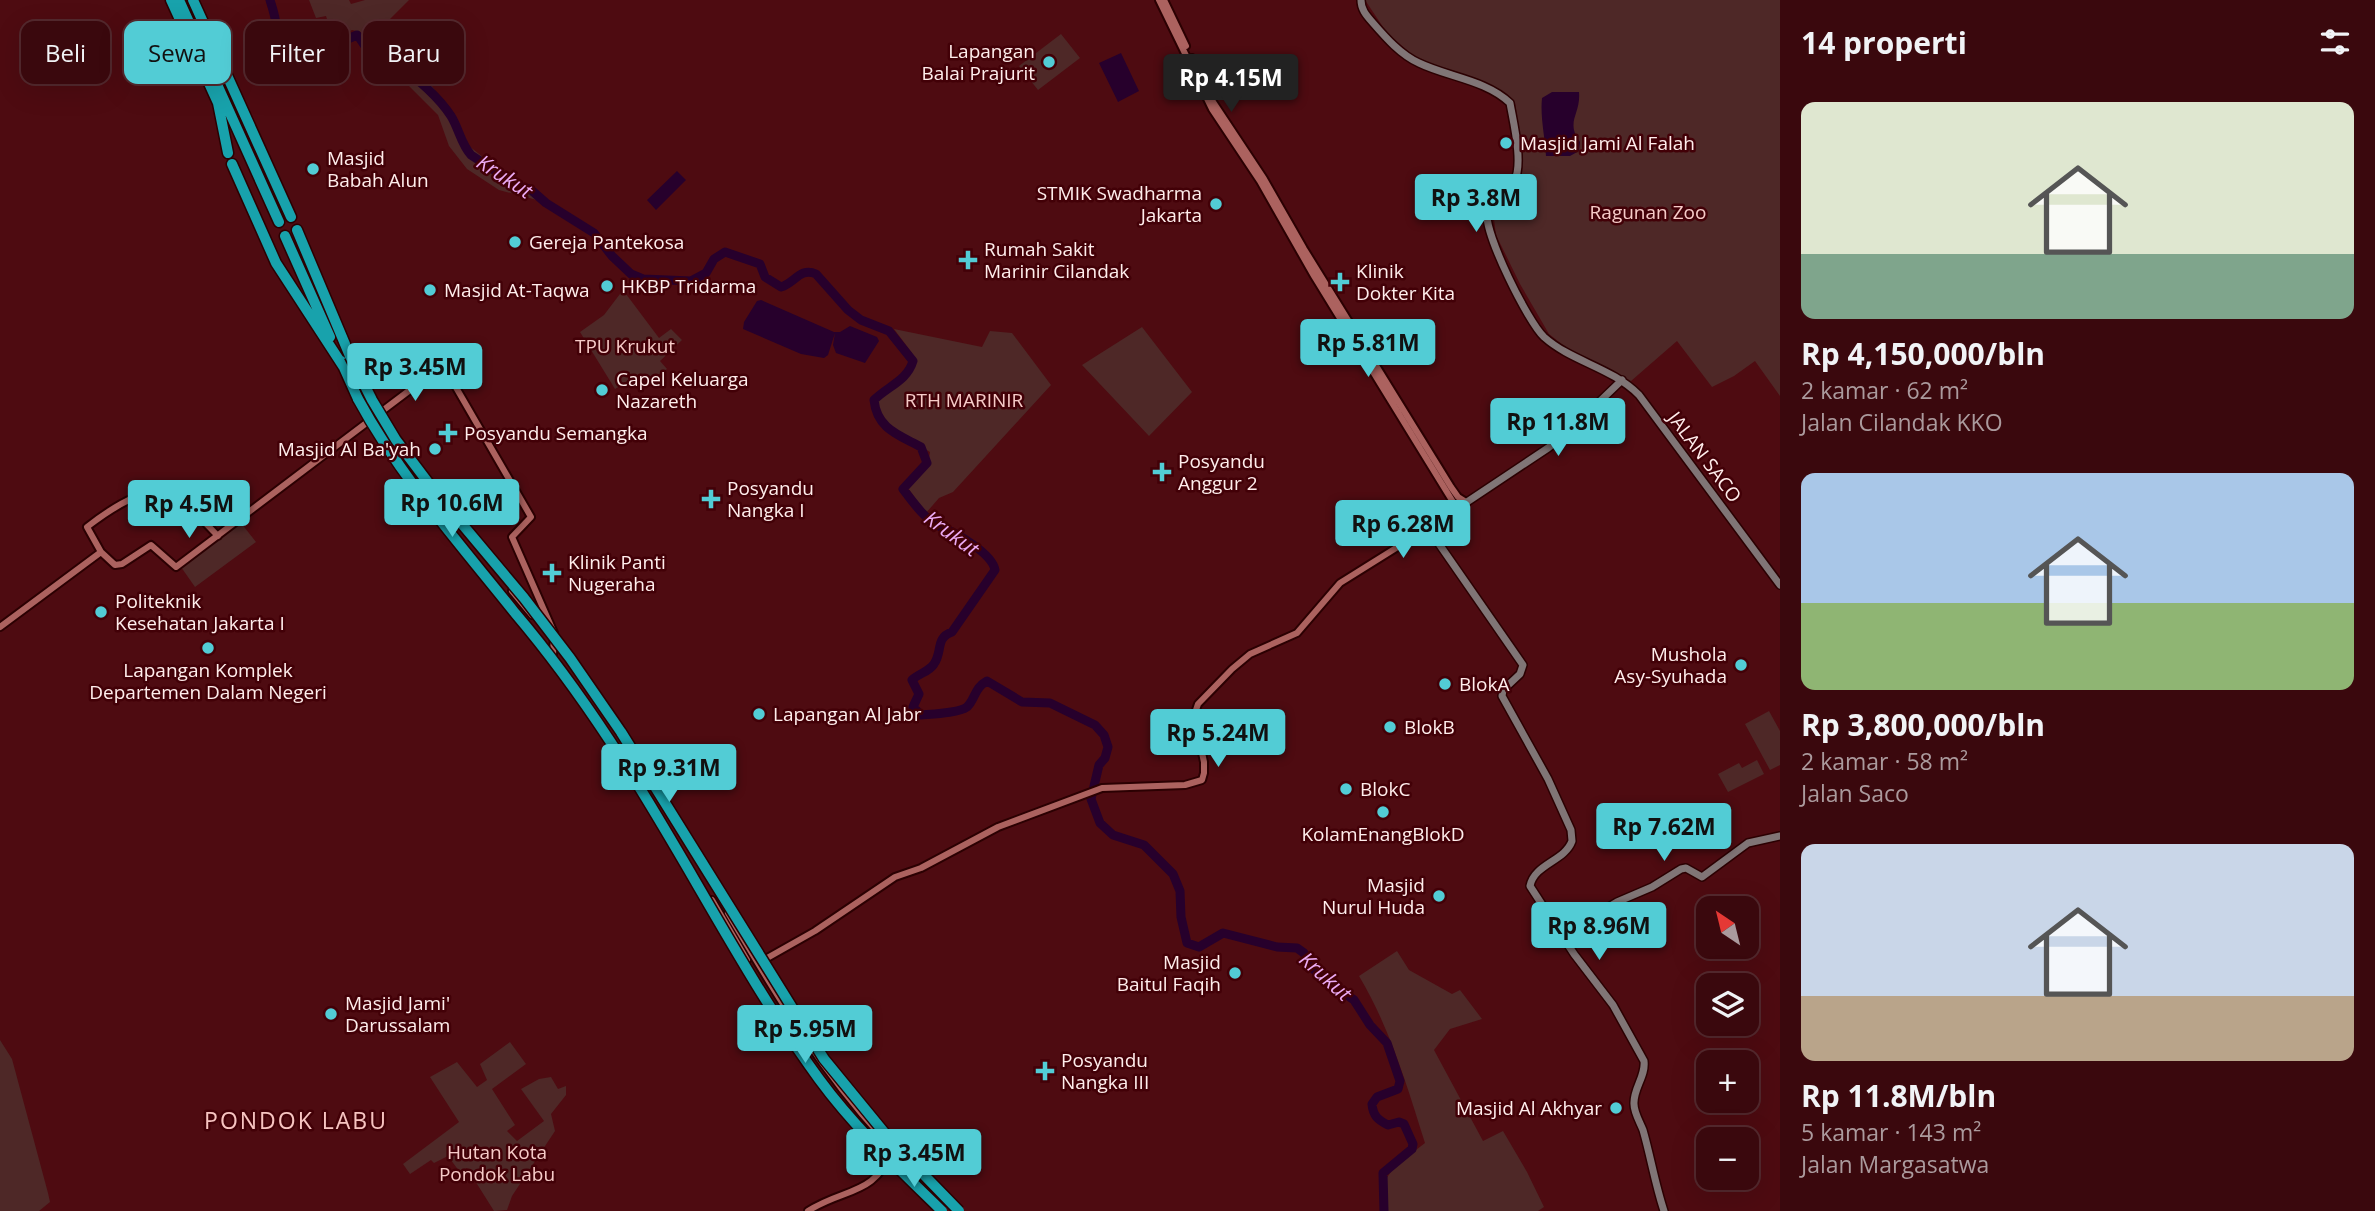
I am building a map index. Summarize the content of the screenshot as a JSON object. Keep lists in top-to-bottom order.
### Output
{
  "streets": {
    "main road": ["JALAN SACO"]
  },
  "districts": ["PONDOK LABU"],
  "water": ["Krukut"],
  "parks": [
    "Ragunan Zoo",
    "TPU Krukut",
    "RTH MARINIR",
    "Hutan Kota Pondok Labu"
  ],
  "places": {
    "other": [
      "Lapangan Balai Prajurit",
      "Masjid Jami Al Falah",
      "Masjid Babah Alun",
      "STMIK Swadharma Jakarta",
      "Gereja Pantekosa",
      "HKBP Tridarma",
      "Masjid At-Taqwa",
      "Capel Keluarga Nazareth",
      "Masjid Al Ba'yah",
      "Politeknik Kesehatan Jakarta I",
      "Lapangan Komplek Departemen Dalam Negeri",
      "Mushola Asy-Syuhada",
      "BlokA",
      "Lapangan Al Jabr",
      "BlokB",
      "BlokC",
      "KolamEnangBlokD",
      "Masjid Nurul Huda",
      "Masjid Baitul Faqih",
      "Masjid Jami' Darussalam",
      "Masjid Al Akhyar"
    ],
    "health": [
      "Rumah Sakit Marinir Cilandak",
      "Klinik Dokter Kita",
      "Posyandu Semangka",
      "Posyandu Anggur 2",
      "Posyandu Nangka I",
      "Klinik Panti Nugeraha",
      "Posyandu Nangka III"
    ]
  },
  "north": "top left",
  "page": {
    "heading": "14 properti",
    "chip": [
      "Beli",
      "Sewa",
      "Filter",
      "Baru"
    ],
    "price": [
      "Rp 4.15M",
      "Rp 3.8M",
      "Rp 5.81M",
      "Rp 3.45M",
      "Rp 11.8M",
      "Rp 10.6M",
      "Rp 4.5M",
      "Rp 6.28M",
      "Rp 5.24M",
      "Rp 9.31M",
      "Rp 7.62M",
      "Rp 8.96M",
      "Rp 5.95M",
      "Rp 3.45M"
    ],
    "list": [
      {
        "name": "Rp 4,150,000/bln",
        "note": "2 kamar · 62 m² · Jalan Cilandak KKO"
      },
      {
        "name": "Rp 3,800,000/bln",
        "note": "2 kamar · 58 m² · Jalan Saco"
      },
      {
        "name": "Rp 11.8M/bln",
        "note": "5 kamar · 143 m² · Jalan Margasatwa"
      }
    ],
    "map_buttons": ["+", "−"]
  }
}
